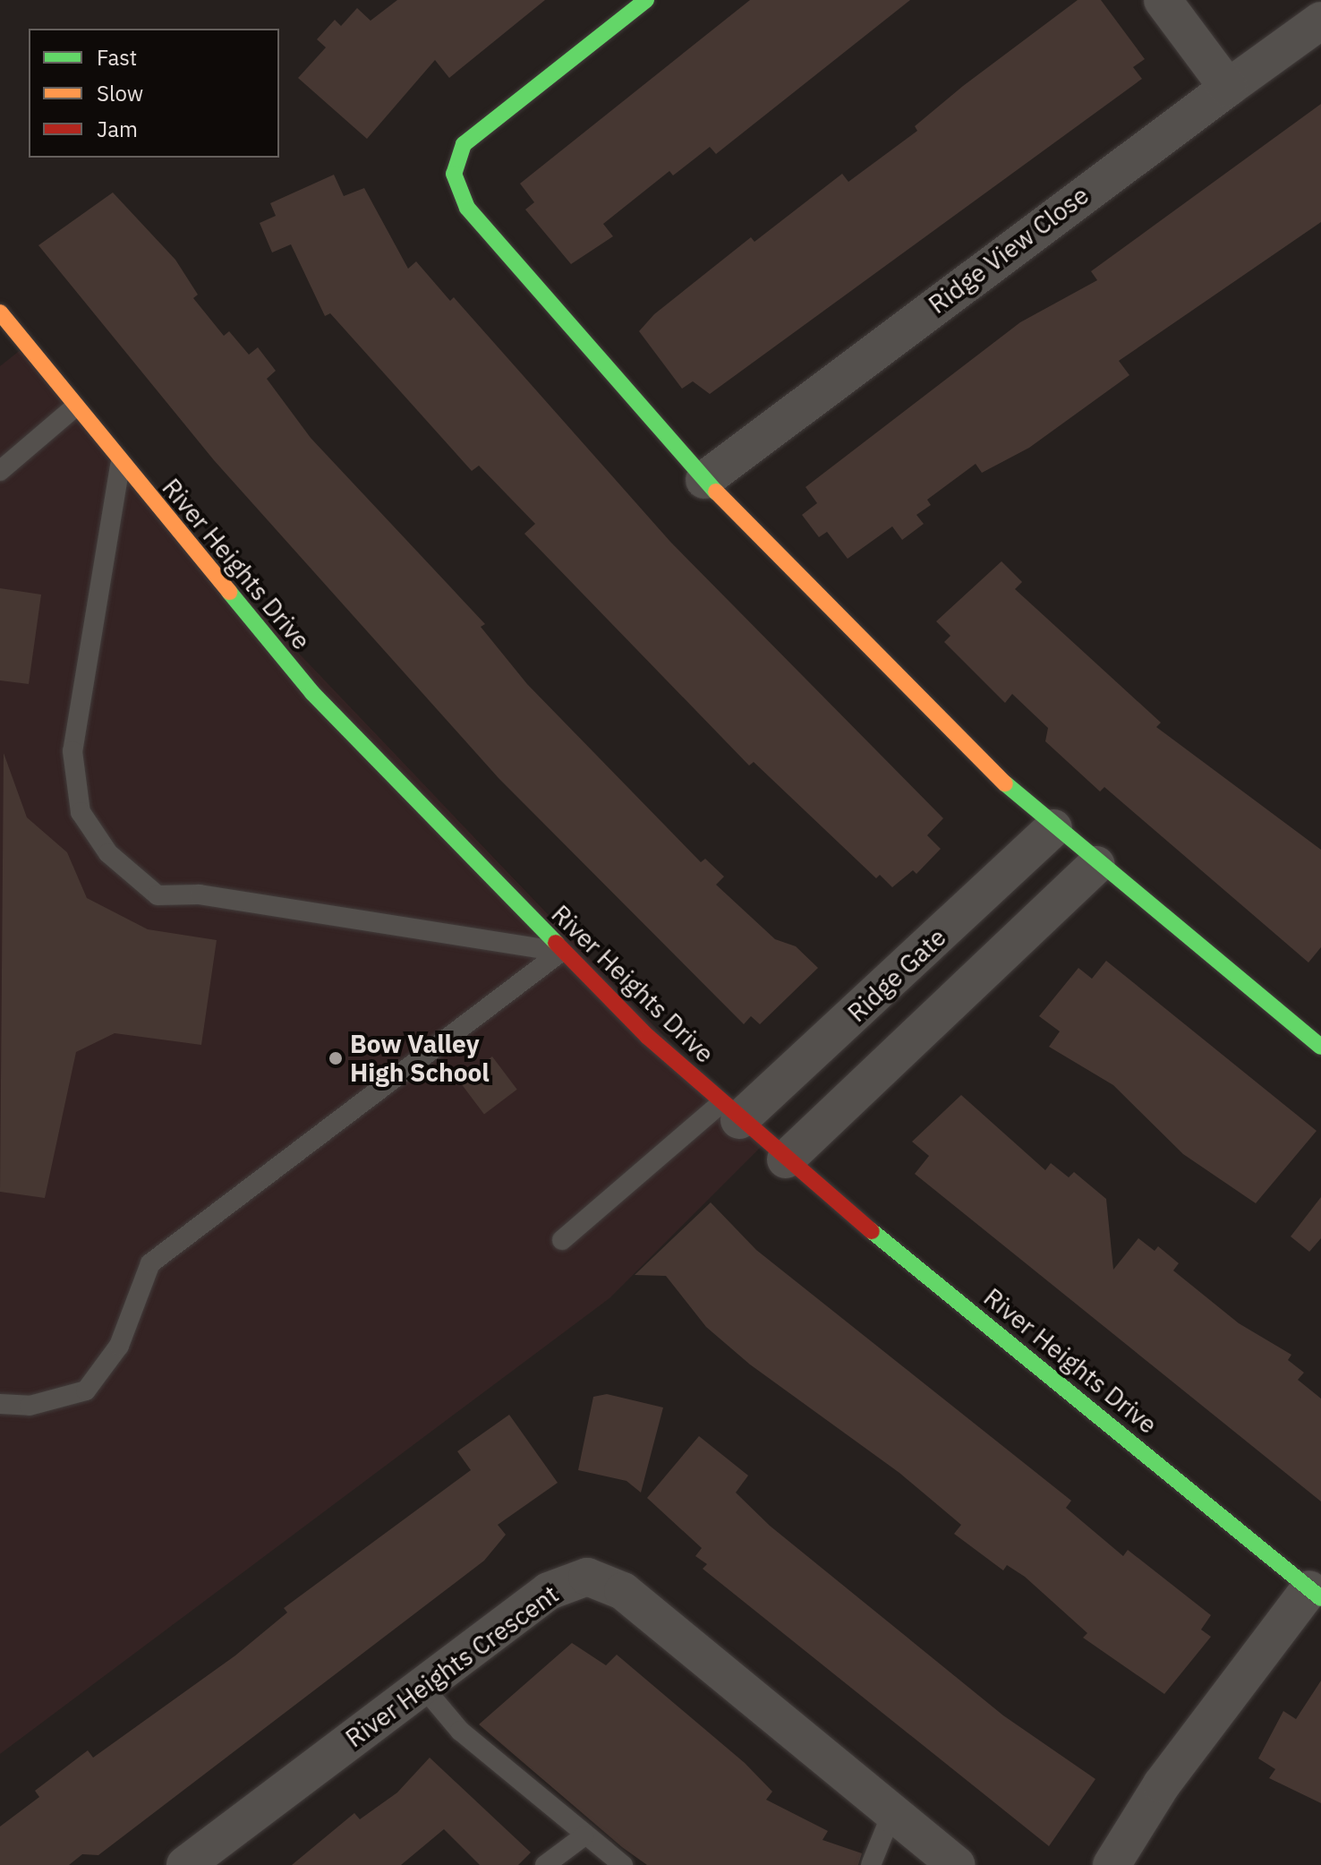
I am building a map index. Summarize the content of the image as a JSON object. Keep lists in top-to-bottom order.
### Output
{
  "streets": {
    "street": [
      "Ridge View Close",
      "River Heights Drive",
      "Ridge Gate",
      "River Heights Crescent"
    ]
  },
  "crossings": [
    ["River Heights Drive", "Ridge Gate"]
  ],
  "places": ["Bow Valley High School"],
  "legend": ["Fast", "Slow", "Jam"]
}
